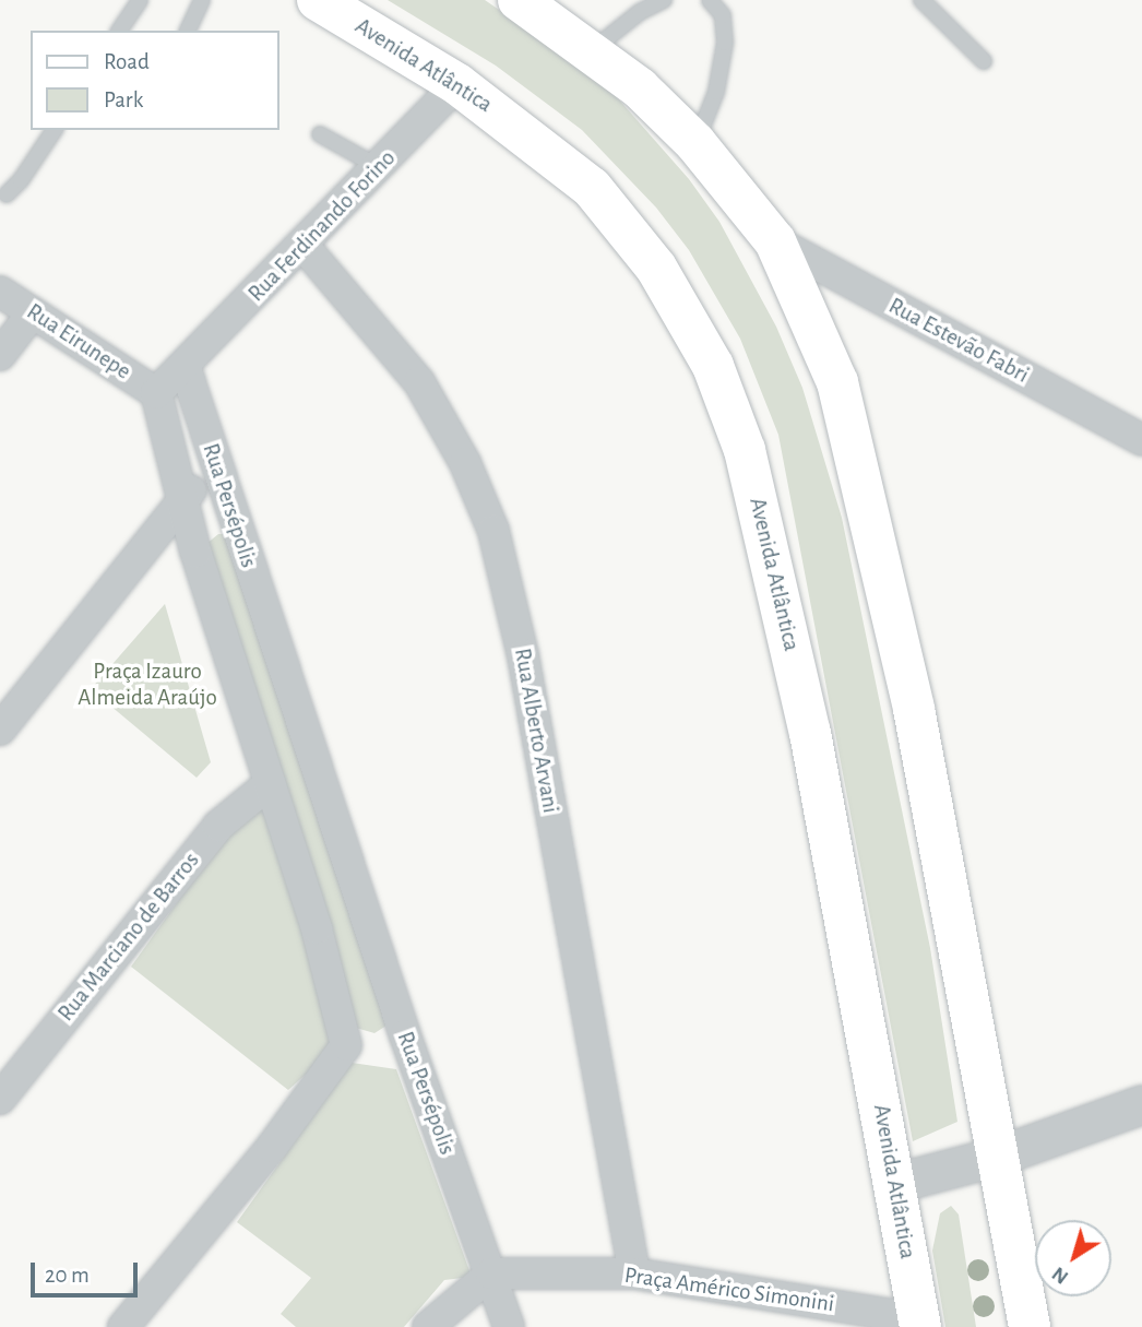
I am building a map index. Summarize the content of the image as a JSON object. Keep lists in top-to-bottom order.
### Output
{
  "streets": {
    "main road": ["Avenida Atlântica"],
    "street": [
      "Rua Ferdinando Forino",
      "Rua Estevão Fabri",
      "Rua Eirunepe",
      "Rua Persépolis",
      "Rua Alberto Arvani",
      "Rua Marciano de Barros",
      "Praça Américo Simonini"
    ]
  },
  "crossings": [
    ["Avenida Atlântica", "Rua Ferdinando Forino"],
    ["Avenida Atlântica", "Praça Américo Simonini"],
    ["Rua Ferdinando Forino", "Rua Persépolis"],
    ["Rua Ferdinando Forino", "Rua Alberto Arvani"],
    ["Rua Eirunepe", "Rua Persépolis"],
    ["Rua Persépolis", "Rua Marciano de Barros"],
    ["Rua Persépolis", "Praça Américo Simonini"],
    ["Rua Alberto Arvani", "Praça Américo Simonini"]
  ],
  "parks": ["Praça Izauro Almeida Araújo"],
  "legend": ["Road", "Park"],
  "scale_bar": "20 m",
  "north": "bottom left"
}
